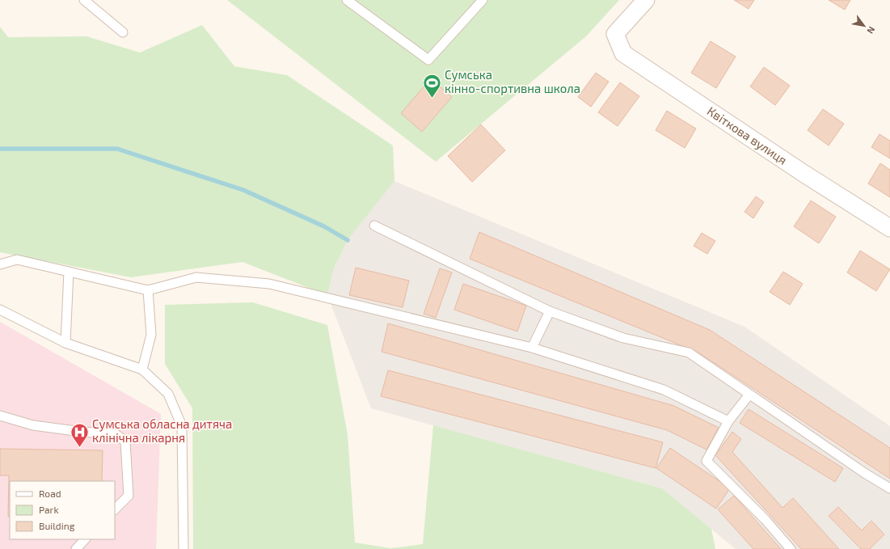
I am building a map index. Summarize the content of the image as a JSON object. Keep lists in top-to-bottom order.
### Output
{
  "streets": {
    "street": ["Квіткова вулиця"]
  },
  "places": {
    "sports": ["Сумська кінно-спортивна школа"],
    "hospital": ["Сумська обласна дитяча клінічна лікарня"]
  },
  "legend": ["Road", "Park", "Building"],
  "north": "bottom right"
}
